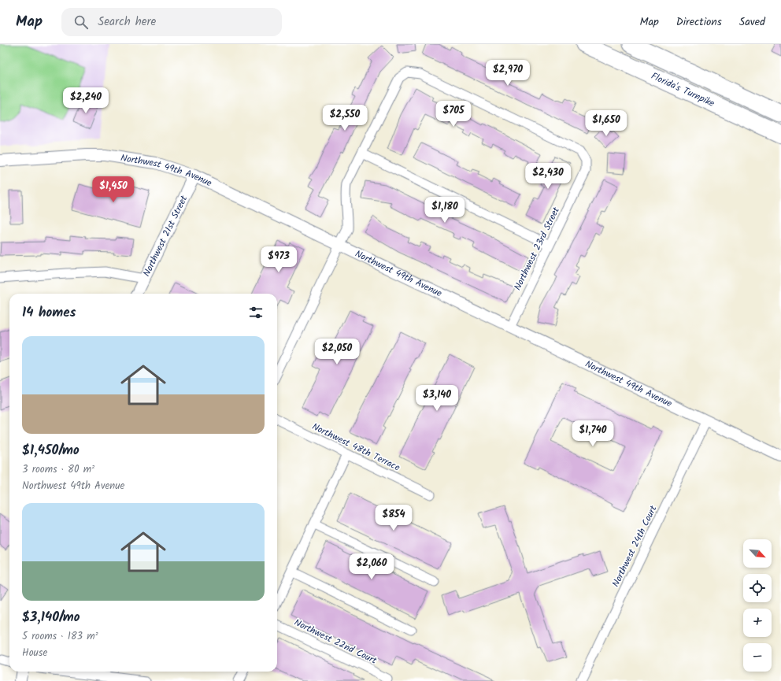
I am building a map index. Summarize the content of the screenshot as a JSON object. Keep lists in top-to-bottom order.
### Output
{
  "streets": {
    "highway": ["Florida's Turnpike"],
    "street": [
      "Northwest 49th Avenue",
      "Northwest 21st Street",
      "Northwest 23rd Street",
      "Northwest 48th Terrace",
      "Northwest 24th Court",
      "Northwest 22nd Court"
    ]
  },
  "crossings": [
    ["Northwest 49th Avenue", "Northwest 21st Street"],
    ["Northwest 49th Avenue", "Northwest 23rd Street"],
    ["Northwest 49th Avenue", "Northwest 24th Court"]
  ],
  "north": "bottom right",
  "page": {
    "header": "Map",
    "search": "Search here",
    "nav": ["Map", "Directions", "Saved"],
    "price": [
      "$2,970",
      "$2,240",
      "$705",
      "$2,550",
      "$1,650",
      "$2,430",
      "$1,450",
      "$1,180",
      "$973",
      "$2,050",
      "$3,140",
      "$1,740",
      "$854",
      "$2,060"
    ],
    "heading": "14 homes",
    "list": [
      {
        "name": "$1,450/mo",
        "note": "3 rooms · 80 m² · Northwest 49th Avenue"
      },
      {
        "name": "$3,140/mo",
        "note": "5 rooms · 183 m² · House"
      }
    ],
    "map_buttons": ["+", "−"]
  }
}
